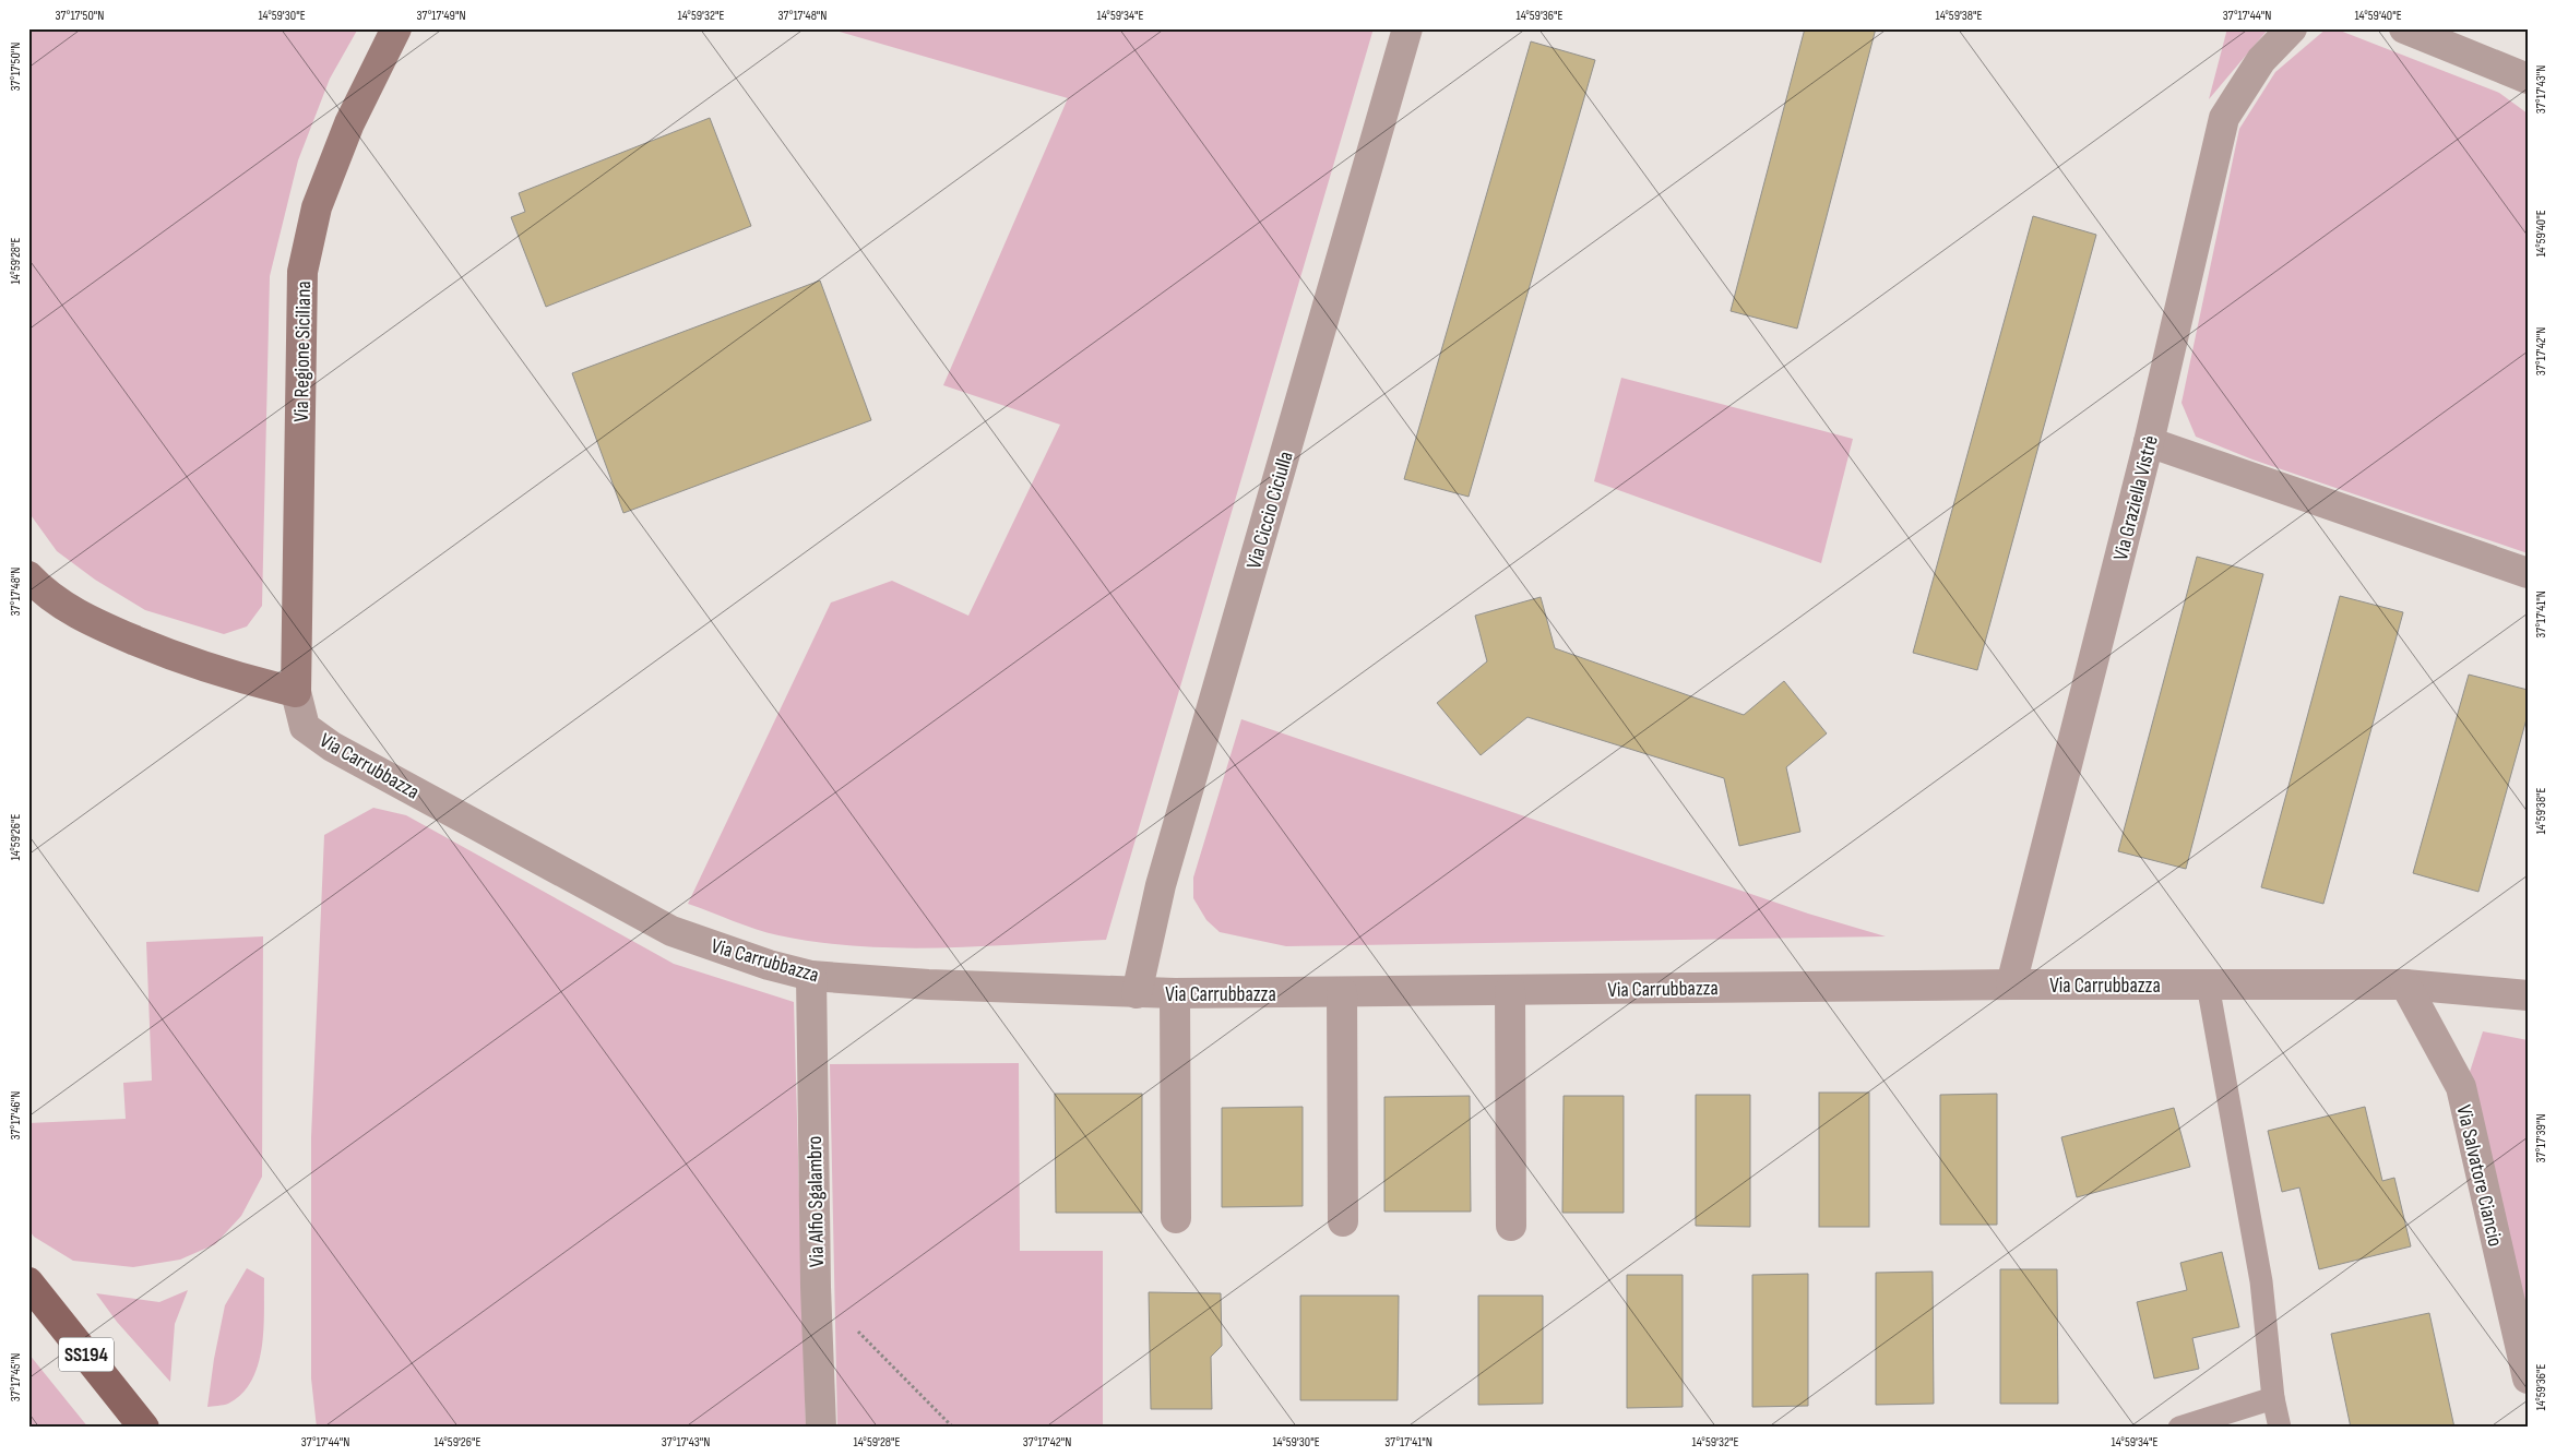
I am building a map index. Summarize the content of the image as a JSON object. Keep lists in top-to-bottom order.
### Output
{
  "streets": {
    "main road": ["Via Regione Siciliana", "SS194"],
    "street": [
      "Via Graziella Vistrè",
      "Via Ciccio Ciciulla",
      "Via Carrubbazza",
      "Via Salvatore Ciancio",
      "Via Alfio Sgalambro"
    ]
  },
  "crossings": [
    ["Via Regione Siciliana", "Via Carrubbazza"],
    ["Via Graziella Vistrè", "Via Carrubbazza"],
    ["Via Ciccio Ciciulla", "Via Carrubbazza"],
    ["Via Carrubbazza", "Via Salvatore Ciancio"],
    ["Via Carrubbazza", "Via Alfio Sgalambro"]
  ],
  "coordinates": [
    "37°17'50\"N",
    "14°59'30\"E",
    "37°17'49\"N",
    "14°59'32\"E",
    "37°17'48\"N",
    "14°59'34\"E",
    "14°59'36\"E",
    "14°59'38\"E",
    "37°17'44\"N",
    "14°59'40\"E",
    "37°17'43\"N",
    "14°59'28\"E",
    "37°17'42\"N",
    "37°17'41\"N",
    "14°59'26\"E",
    "37°17'46\"N",
    "37°17'39\"N",
    "37°17'45\"N"
  ]
}
